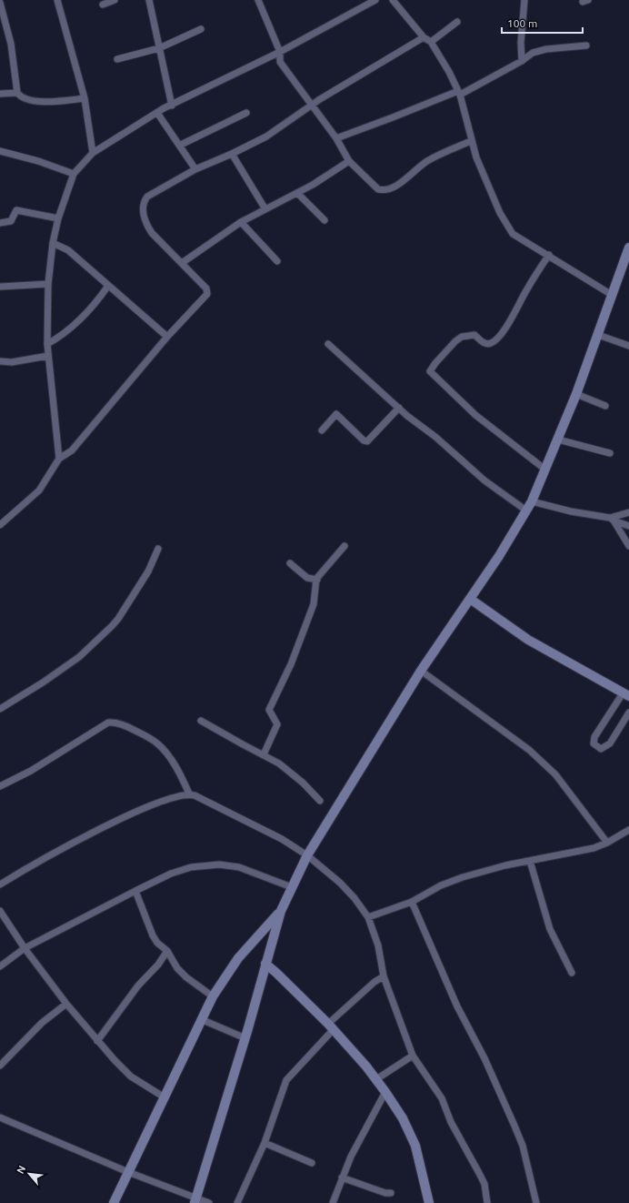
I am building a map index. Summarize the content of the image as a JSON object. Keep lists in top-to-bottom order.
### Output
{
  "scale_bar": "100 m",
  "north": "top left"
}
